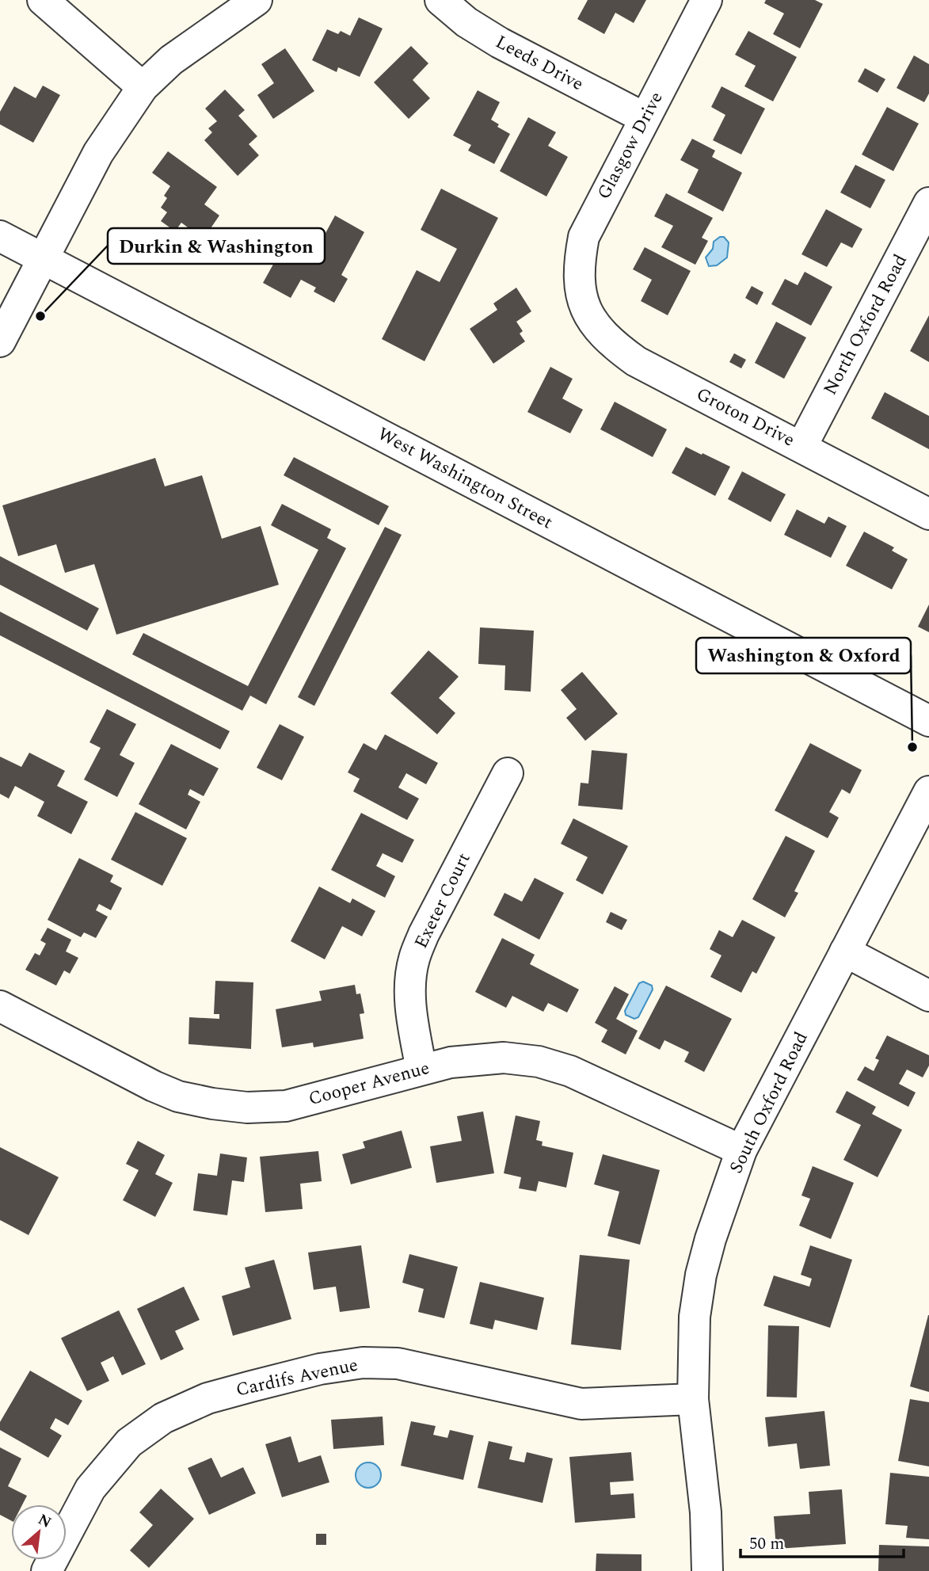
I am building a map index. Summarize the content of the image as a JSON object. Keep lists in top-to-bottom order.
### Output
{
  "streets": {
    "street": [
      "Leeds Drive",
      "Glasgow Drive",
      "North Oxford Road",
      "Groton Drive",
      "West Washington Street",
      "Exeter Court",
      "Cooper Avenue",
      "South Oxford Road",
      "Cardifs Avenue"
    ]
  },
  "crossings": [
    ["Leeds Drive", "Glasgow Drive"],
    ["Glasgow Drive", "Groton Drive"],
    ["North Oxford Road", "Groton Drive"],
    ["Exeter Court", "Cooper Avenue"],
    ["Cooper Avenue", "South Oxford Road"],
    ["South Oxford Road", "Cardifs Avenue"]
  ],
  "places": ["Durkin & Washington", "Washington & Oxford"],
  "scale_bar": "50 m",
  "north": "top right"
}
